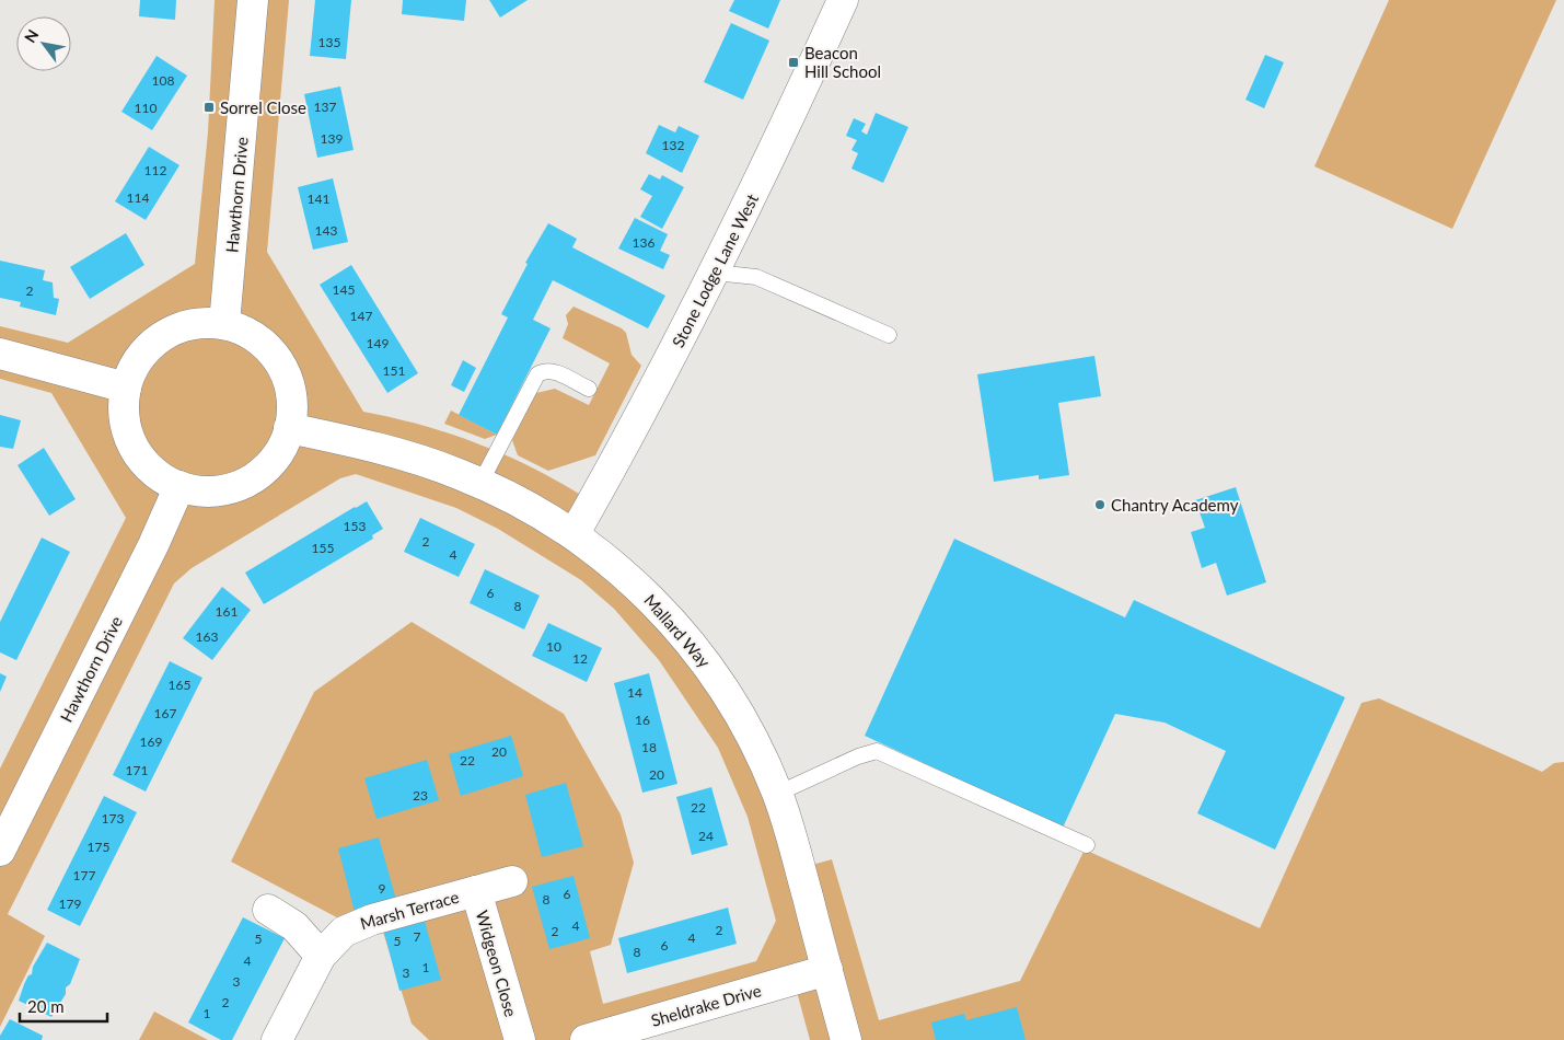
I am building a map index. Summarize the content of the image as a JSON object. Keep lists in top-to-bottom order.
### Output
{
  "streets": {
    "street": [
      "Hawthorn Drive",
      "Stone Lodge Lane West",
      "Mallard Way",
      "Marsh Terrace",
      "Widgeon Close",
      "Sheldrake Drive"
    ]
  },
  "crossings": [
    ["Hawthorn Drive", "Mallard Way"],
    ["Stone Lodge Lane West", "Mallard Way"],
    ["Mallard Way", "Sheldrake Drive"],
    ["Marsh Terrace", "Widgeon Close"]
  ],
  "places": {
    "transit": ["Beacon Hill School", "Sorrel Close"],
    "other": ["Chantry Academy"]
  },
  "house_numbers": [
    "135",
    "108",
    "137",
    "110",
    "139",
    "132",
    "112",
    "114",
    "141",
    "143",
    "136",
    "145",
    "2",
    "147",
    "149",
    "151",
    "153",
    "2",
    "155",
    "4",
    "6",
    "8",
    "161",
    "163",
    "10",
    "12",
    "165",
    "14",
    "167",
    "16",
    "169",
    "18",
    "20",
    "22",
    "171",
    "20",
    "23",
    "22",
    "173",
    "24",
    "175",
    "177",
    "9",
    "6",
    "8",
    "179",
    "4",
    "2",
    "2",
    "7",
    "4",
    "5",
    "5",
    "6",
    "8",
    "4",
    "1",
    "3",
    "3",
    "2",
    "1"
  ],
  "scale_bar": "20 m",
  "north": "top left"
}
